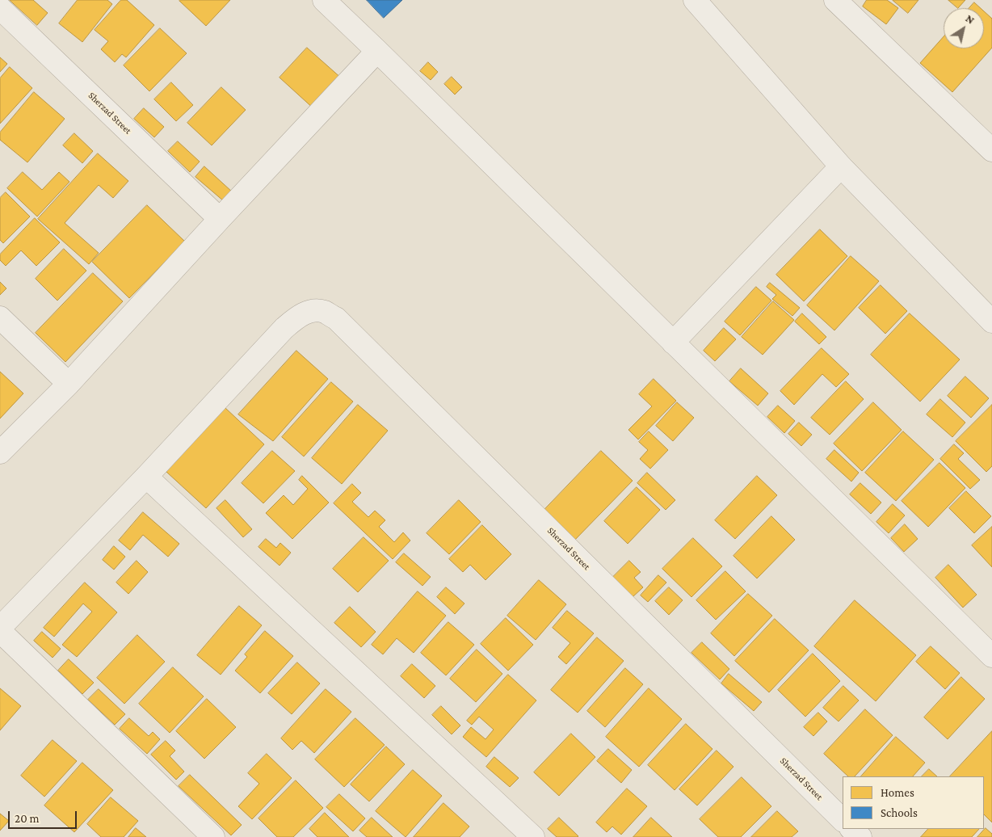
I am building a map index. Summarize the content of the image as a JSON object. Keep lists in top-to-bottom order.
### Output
{
  "streets": {
    "street": ["Sherzad Street"]
  },
  "legend": ["Homes", "Schools"],
  "scale_bar": "20 m",
  "north": "top right"
}
